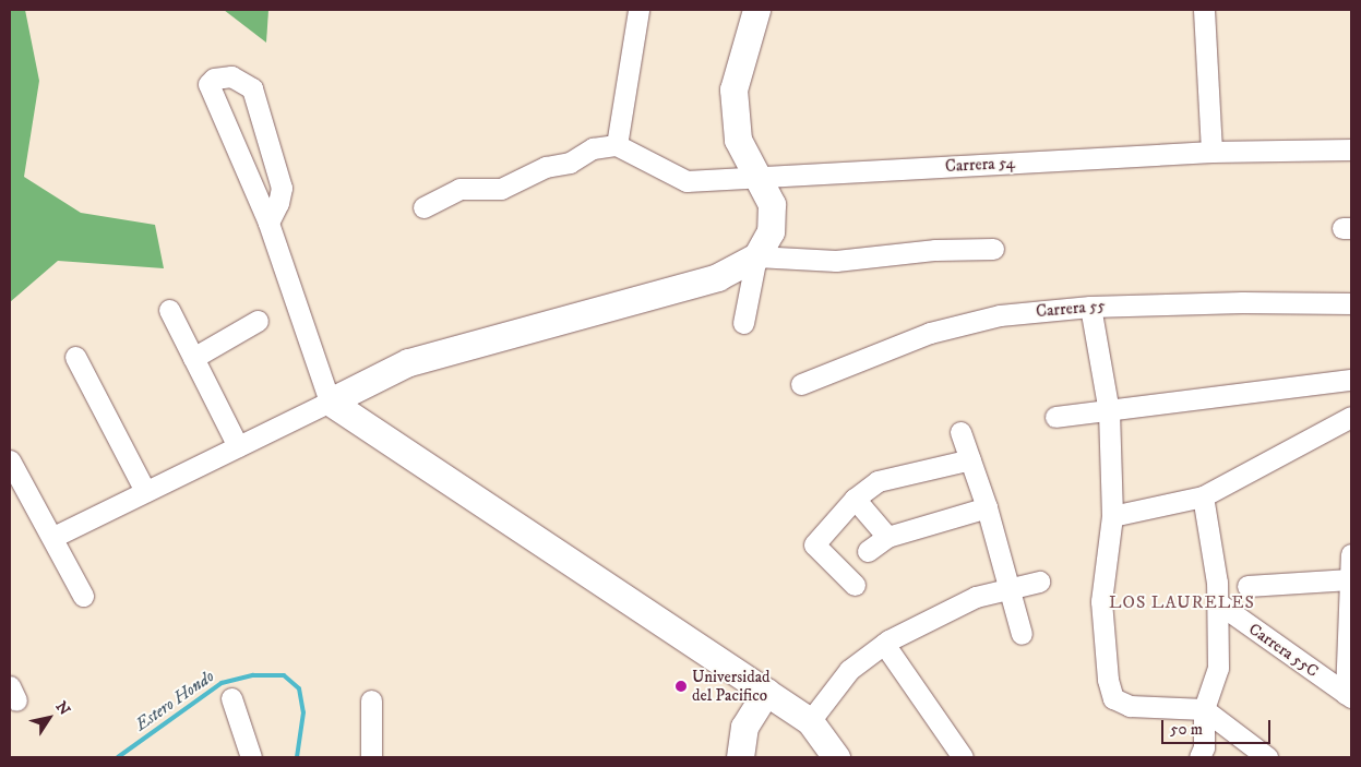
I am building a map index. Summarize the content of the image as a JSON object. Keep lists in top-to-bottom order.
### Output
{
  "streets": {
    "street": ["Carrera 54", "Carrera 55", "Carrera 55C"]
  },
  "districts": ["LOS LAURELES"],
  "water": ["Estero Hondo"],
  "places": ["Universidad del Pacifico"],
  "scale_bar": "50 m",
  "north": "top right"
}
